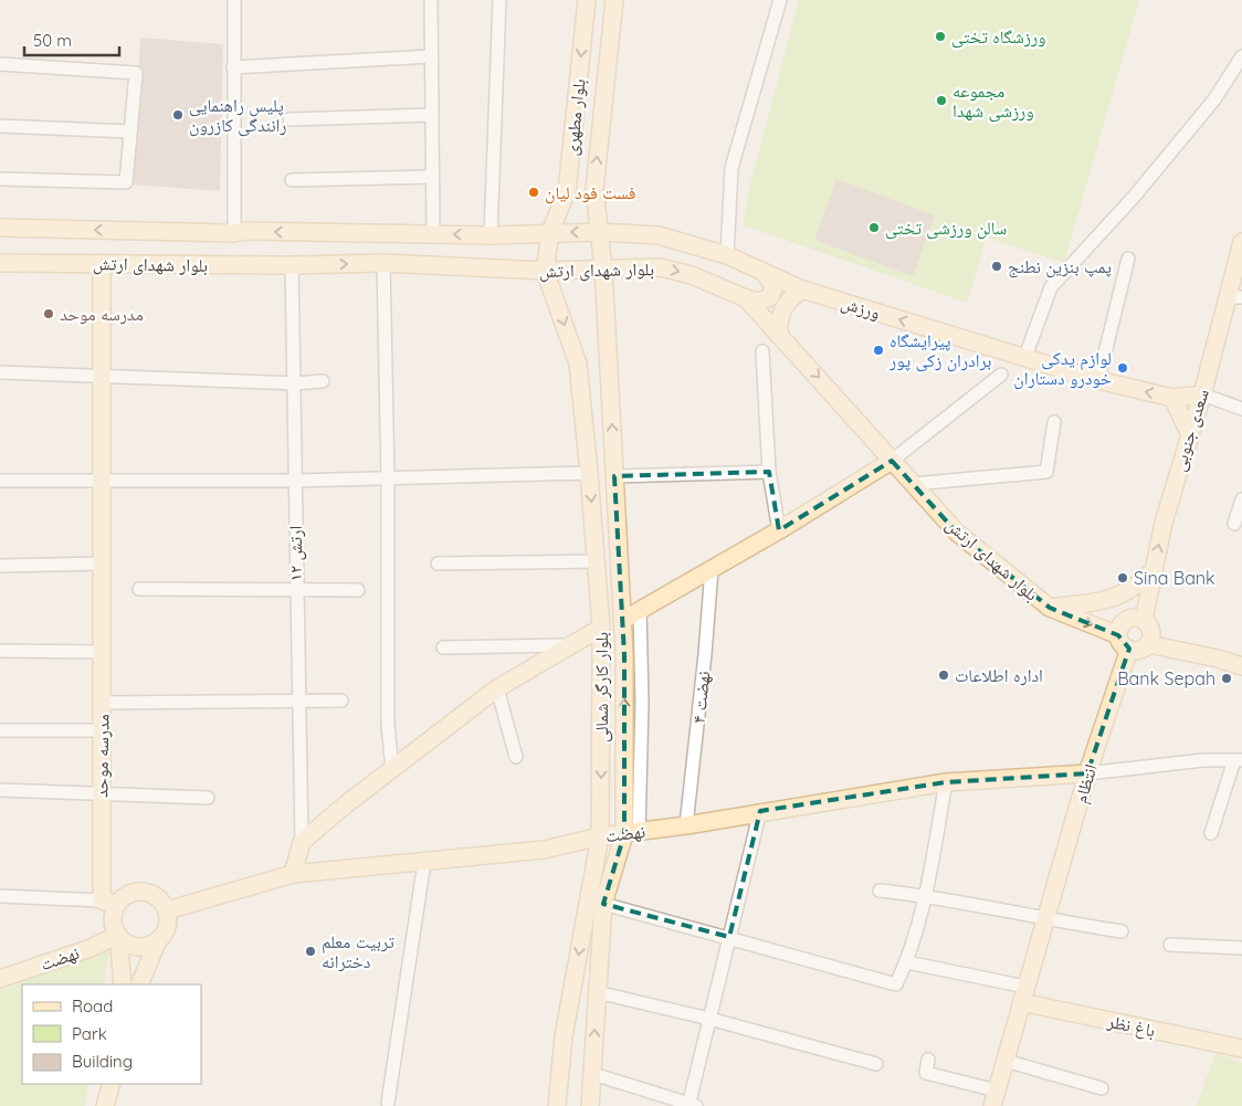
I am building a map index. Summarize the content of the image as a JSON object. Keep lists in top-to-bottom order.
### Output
{
  "streets": {
    "main road": [
      "بلوار مطهری",
      "بلوار شهدای ارتش",
      "ورزش",
      "سعدی جنوبی",
      "بلوار کارگر شمالی",
      "مدرسه موحد",
      "انتظام",
      "نهضت",
      "باغ نظر"
    ],
    "street": ["ارتش ۱۲", "نهضت ۴"]
  },
  "crossings": [
    ["بلوار مطهری", "بلوار شهدای ارتش"],
    ["بلوار مطهری", "ورزش"],
    ["بلوار مطهری", "بلوار کارگر شمالی"],
    ["بلوار شهدای ارتش", "ورزش"],
    ["بلوار شهدای ارتش", "سعدی جنوبی"],
    ["بلوار شهدای ارتش", "ارتش ۱۲"],
    ["بلوار شهدای ارتش", "بلوار کارگر شمالی"],
    ["بلوار شهدای ارتش", "مدرسه موحد"],
    ["بلوار شهدای ارتش", "انتظام"],
    ["ورزش", "سعدی جنوبی"],
    ["سعدی جنوبی", "انتظام"],
    ["بلوار کارگر شمالی", "نهضت"],
    ["نهضت ۴", "نهضت"],
    ["مدرسه موحد", "نهضت"],
    ["انتظام", "نهضت"],
    ["انتظام", "باغ نظر"]
  ],
  "one_way": ["ورزش", "سعدی جنوبی"],
  "places": [
    "ورزشگاه تختی",
    "مجموعه ورزشی شهدا",
    "پلیس راهنمایی رانندگی کازرون",
    "فست فود لیان",
    "سالن ورزشی تختی",
    "پمپ بنزین نطنج",
    "مدرسه موحد",
    "پیرایشگاه برادران زکی پور",
    "لوازم یدکی خودرو دستاران",
    "Sina Bank",
    "اداره اطلاعات",
    "Bank Sepah",
    "تربیت معلم دخترانه"
  ],
  "legend": ["Road", "Park", "Building"],
  "scale_bar": "50 m"
}
